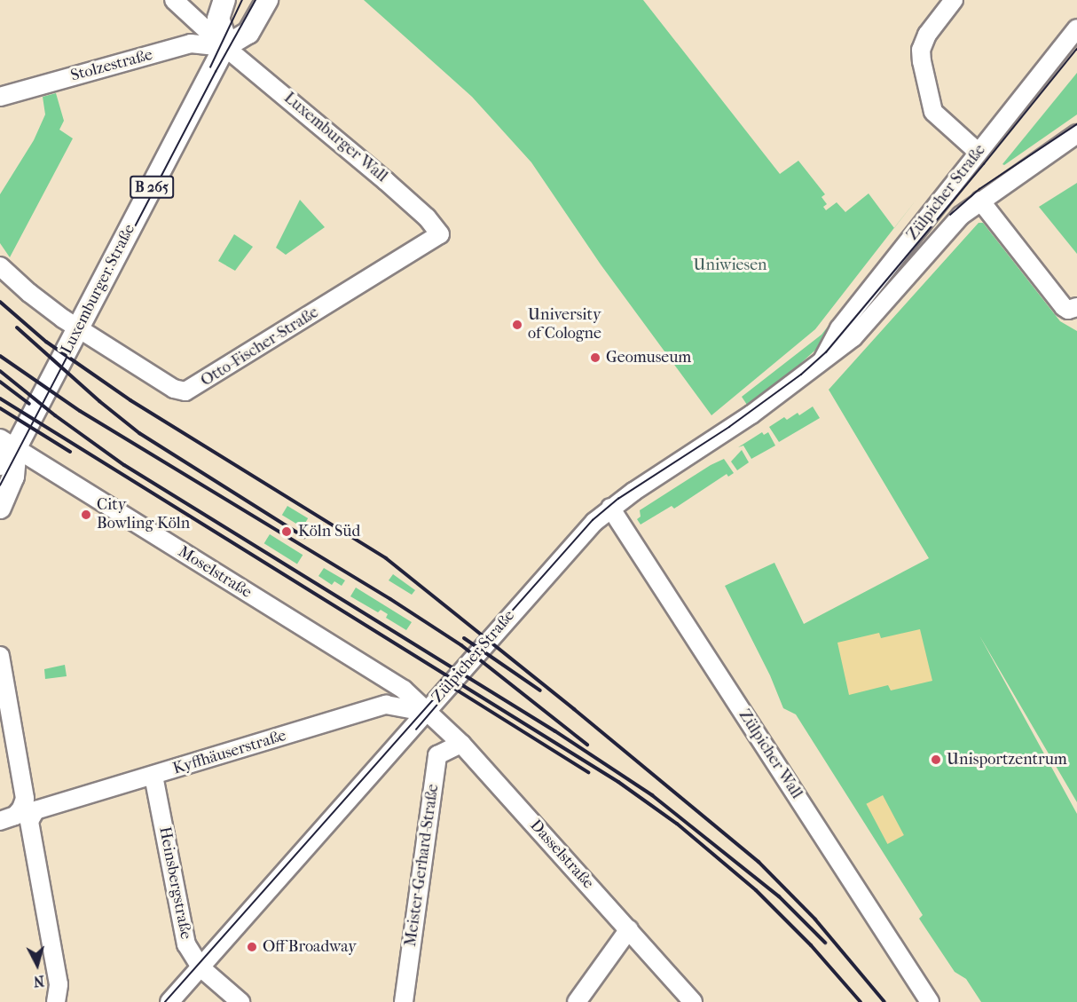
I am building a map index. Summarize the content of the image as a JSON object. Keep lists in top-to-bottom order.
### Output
{
  "streets": {
    "main road": ["B 265", "Luxemburger Straße"],
    "street": [
      "Stolzestraße",
      "Luxemburger Wall",
      "Zülpicher Straße",
      "Otto-Fischer-Straße",
      "Moselstraße",
      "Kyffhäuserstraße",
      "Zülpicher Wall",
      "Dasselstraße",
      "Meister-Gerhard-Straße",
      "Heinsbergstraße"
    ]
  },
  "crossings": [
    ["Stolzestraße", "Luxemburger Wall"],
    ["Stolzestraße", "Luxemburger Straße"],
    ["Luxemburger Wall", "Luxemburger Straße"],
    ["Luxemburger Wall", "Otto-Fischer-Straße"],
    ["Zülpicher Straße", "Moselstraße"],
    ["Zülpicher Straße", "Kyffhäuserstraße"],
    ["Zülpicher Straße", "Zülpicher Wall"],
    ["Zülpicher Straße", "Dasselstraße"],
    ["Zülpicher Straße", "Heinsbergstraße"],
    ["Luxemburger Straße", "Otto-Fischer-Straße"],
    ["Luxemburger Straße", "Moselstraße"],
    ["Moselstraße", "Kyffhäuserstraße"],
    ["Moselstraße", "Dasselstraße"],
    ["Kyffhäuserstraße", "Dasselstraße"],
    ["Kyffhäuserstraße", "Heinsbergstraße"],
    ["Dasselstraße", "Meister-Gerhard-Straße"]
  ],
  "parks": ["Uniwiesen"],
  "places": [
    "University of Cologne",
    "Geomuseum",
    "City Bowling Köln",
    "Köln Süd",
    "Unisportzentrum",
    "Off Broadway"
  ],
  "north": "bottom"
}
